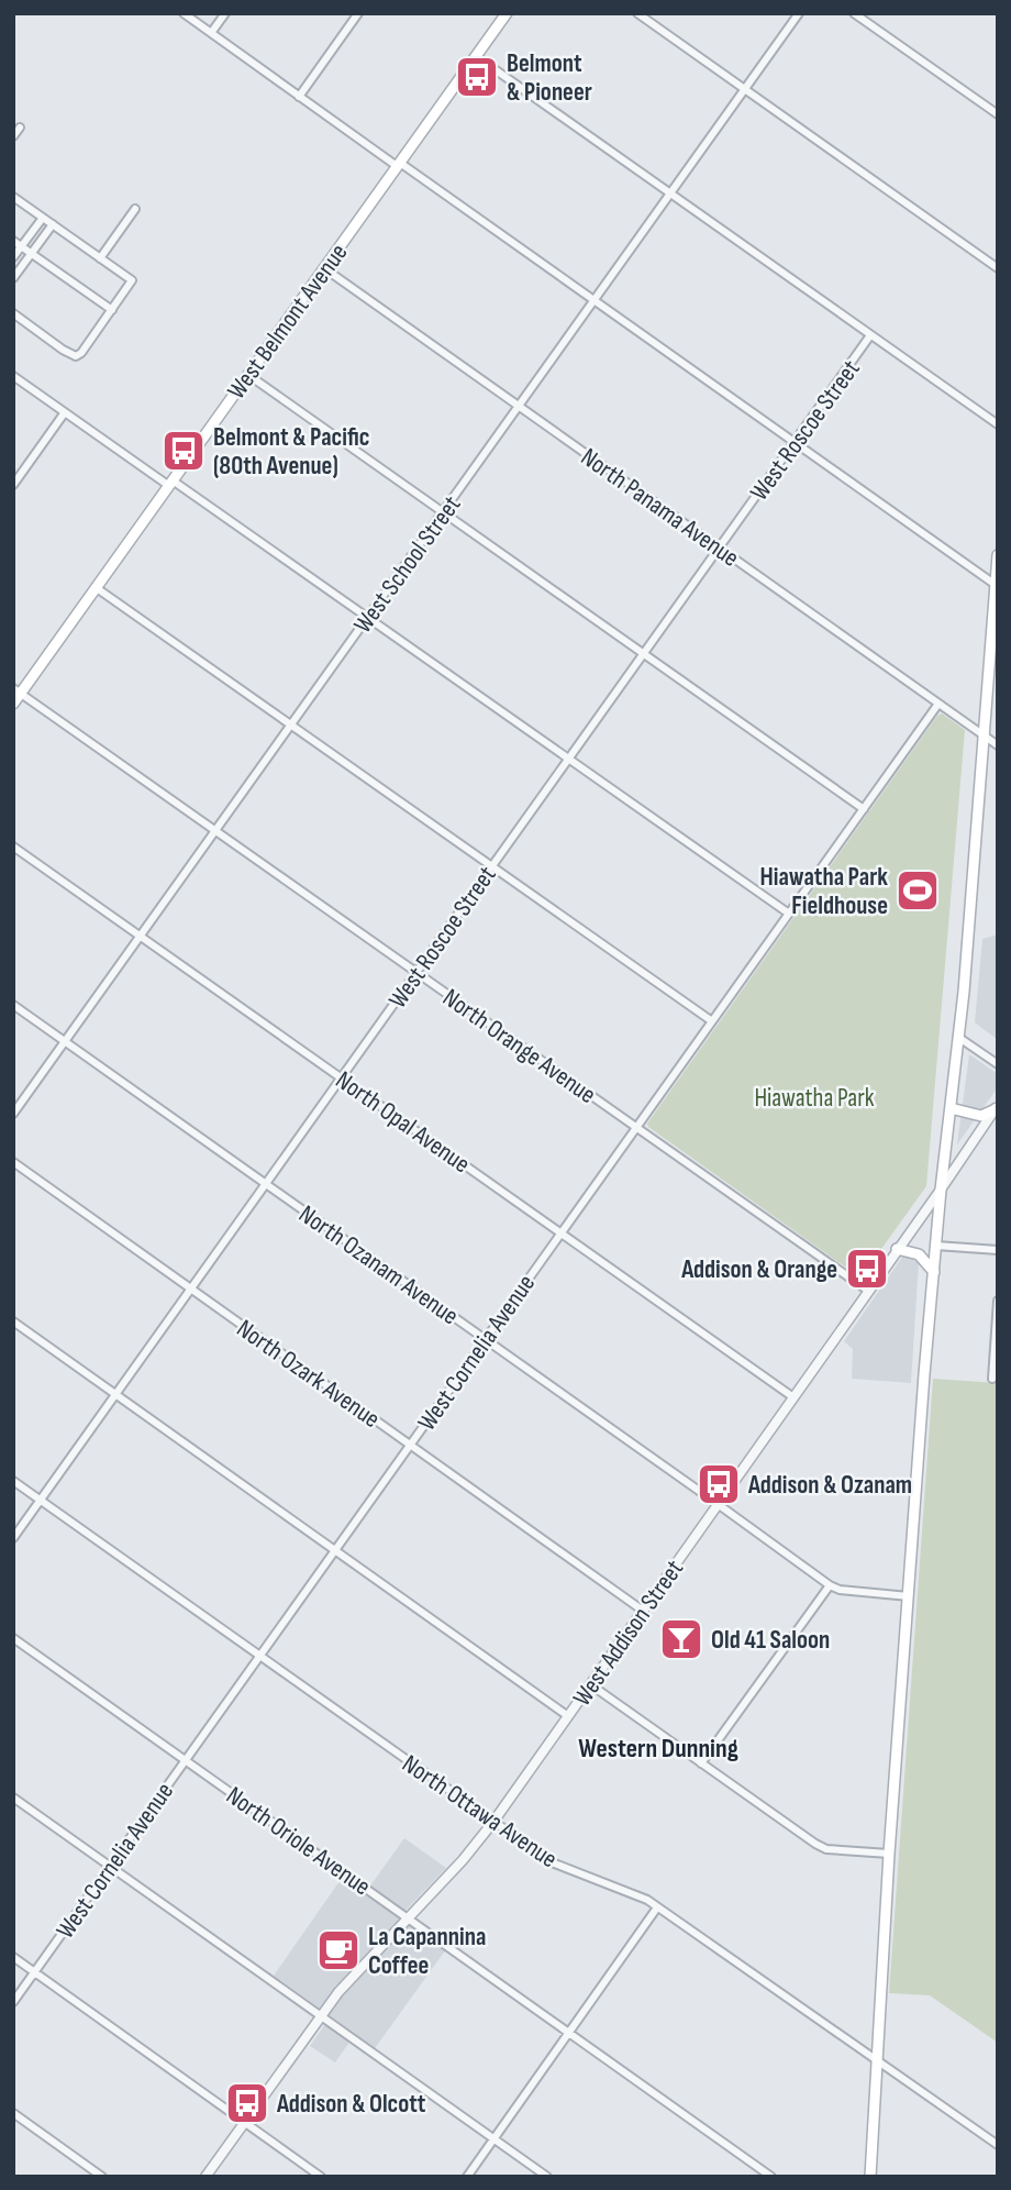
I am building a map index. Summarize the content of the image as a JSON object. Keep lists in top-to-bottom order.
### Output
{
  "streets": {
    "main road": ["West Belmont Avenue"],
    "street": [
      "West Roscoe Street",
      "North Panama Avenue",
      "West School Street",
      "North Orange Avenue",
      "North Opal Avenue",
      "North Ozanam Avenue",
      "West Cornelia Avenue",
      "North Ozark Avenue",
      "West Addison Street",
      "North Ottawa Avenue",
      "North Oriole Avenue"
    ]
  },
  "crossings": [
    ["West Belmont Avenue", "North Panama Avenue"],
    ["West Belmont Avenue", "North Orange Avenue"],
    ["West Roscoe Street", "North Panama Avenue"],
    ["West Roscoe Street", "North Orange Avenue"],
    ["West Roscoe Street", "North Opal Avenue"],
    ["West Roscoe Street", "North Ozanam Avenue"],
    ["West Roscoe Street", "North Ozark Avenue"],
    ["West Roscoe Street", "North Ottawa Avenue"],
    ["North Panama Avenue", "West School Street"],
    ["North Panama Avenue", "West Cornelia Avenue"],
    ["West School Street", "North Orange Avenue"],
    ["West School Street", "North Opal Avenue"],
    ["West School Street", "North Ozanam Avenue"],
    ["North Orange Avenue", "West Cornelia Avenue"],
    ["North Orange Avenue", "West Addison Street"],
    ["North Opal Avenue", "West Cornelia Avenue"],
    ["North Opal Avenue", "West Addison Street"],
    ["North Ozanam Avenue", "West Cornelia Avenue"],
    ["North Ozanam Avenue", "West Addison Street"],
    ["West Cornelia Avenue", "North Ozark Avenue"],
    ["West Cornelia Avenue", "North Ottawa Avenue"],
    ["West Cornelia Avenue", "North Oriole Avenue"],
    ["North Ozark Avenue", "West Addison Street"],
    ["West Addison Street", "North Ottawa Avenue"],
    ["West Addison Street", "North Oriole Avenue"]
  ],
  "districts": ["Western Dunning"],
  "parks": ["Hiawatha Park"],
  "places": {
    "bus stop": [
      "Belmont & Pioneer",
      "Belmont & Pacific (80th Avenue)",
      "Addison & Orange",
      "Addison & Ozanam",
      "Addison & Olcott"
    ],
    "sports": ["Hiawatha Park Fieldhouse"],
    "bar": ["Old 41 Saloon"],
    "cafe": ["La Capannina Coffee"]
  }
}
